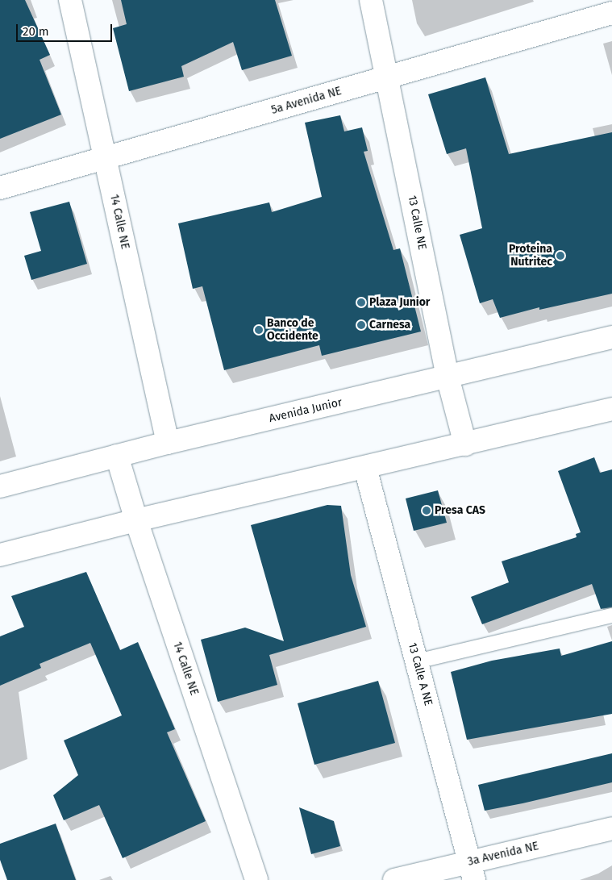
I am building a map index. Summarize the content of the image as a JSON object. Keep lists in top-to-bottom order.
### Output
{
  "streets": {
    "street": [
      "5a Avenida NE",
      "14 Calle NE",
      "13 Calle NE",
      "Avenida Junior",
      "13 Calle A NE",
      "3a Avenida NE"
    ]
  },
  "crossings": [
    ["5a Avenida NE", "14 Calle NE"],
    ["5a Avenida NE", "13 Calle NE"],
    ["14 Calle NE", "Avenida Junior"],
    ["13 Calle NE", "Avenida Junior"],
    ["13 Calle A NE", "3a Avenida NE"]
  ],
  "places": [
    "Proteina Nutritec",
    "Plaza Junior",
    "Carnesa",
    "Banco de Occidente",
    "Presa CAS"
  ],
  "scale_bar": "20 m"
}
